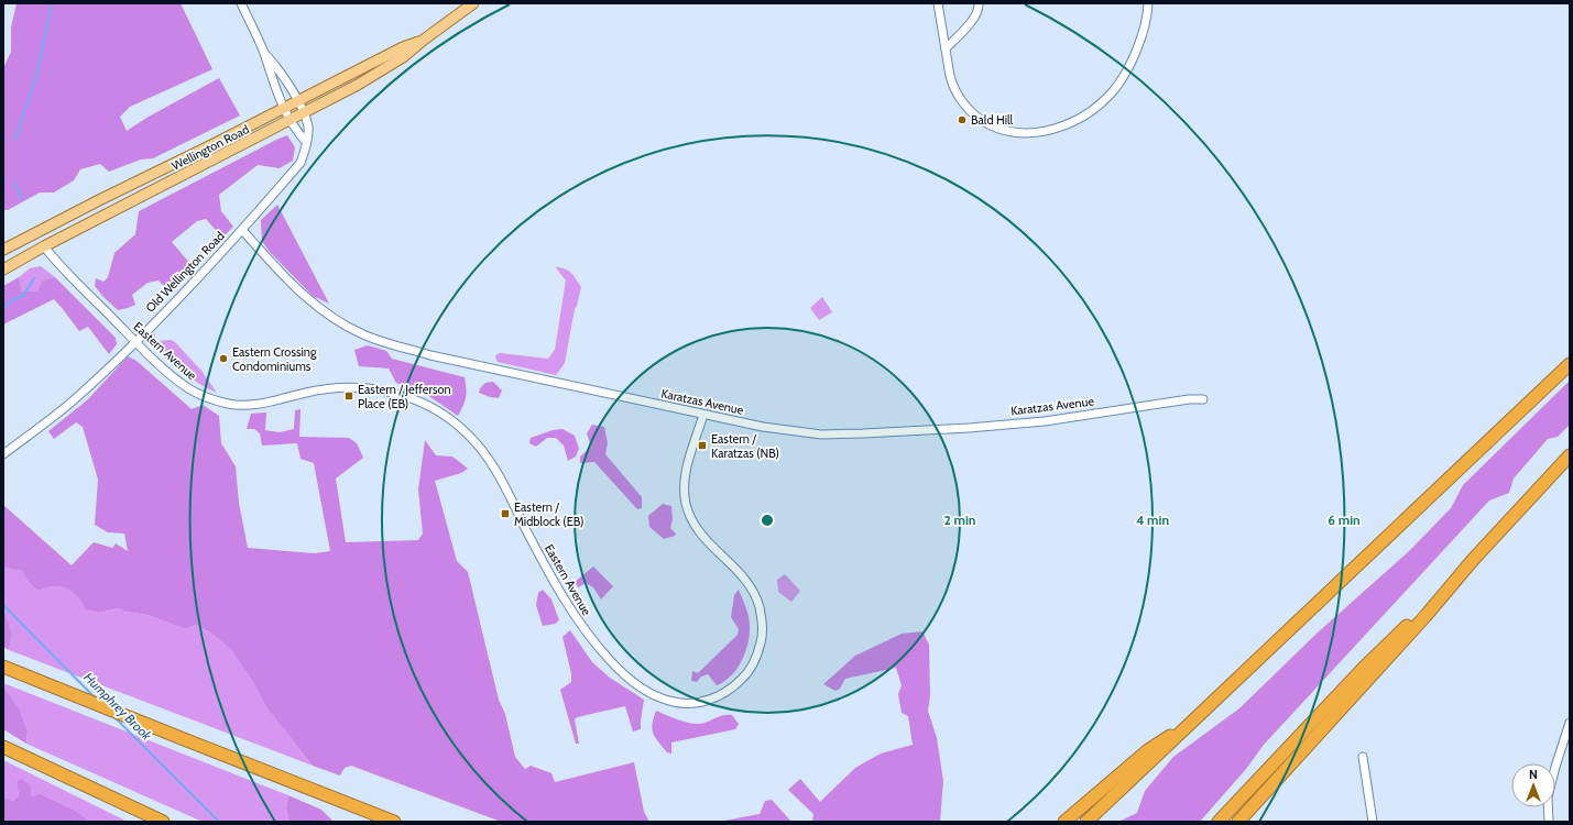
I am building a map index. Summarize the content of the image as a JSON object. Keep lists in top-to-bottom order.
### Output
{
  "streets": {
    "main road": ["Wellington Road"],
    "street": ["Old Wellington Road", "Eastern Avenue", "Karatzas Avenue"]
  },
  "crossings": [
    ["Wellington Road", "Old Wellington Road"],
    ["Wellington Road", "Eastern Avenue"],
    ["Old Wellington Road", "Eastern Avenue"],
    ["Old Wellington Road", "Karatzas Avenue"],
    ["Eastern Avenue", "Karatzas Avenue"]
  ],
  "water": ["Humphrey Brook"],
  "places": {
    "other": ["Bald Hill", "Eastern Crossing Condominiums"],
    "transit": ["Eastern / Jefferson Place (EB)", "Eastern / Karatzas (NB)", "Eastern / Midblock (EB)"]
  },
  "north": "top",
  "rings": ["2 min", "4 min", "6 min"]
}
